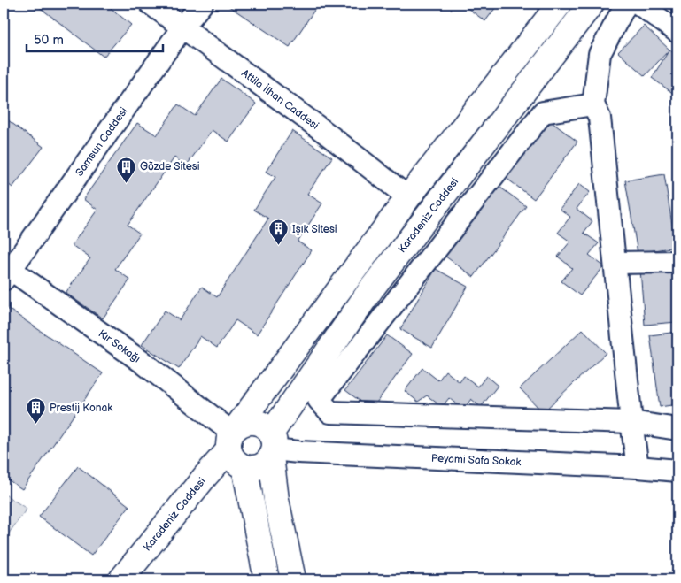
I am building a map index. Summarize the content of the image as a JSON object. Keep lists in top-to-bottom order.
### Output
{
  "streets": {
    "main road": ["Karadeniz Caddesi"],
    "street": [
      "Attila İlhan Caddesi",
      "Samsun Caddesi",
      "Kır Sokağı",
      "Peyami Safa Sokak"
    ]
  },
  "crossings": [
    ["Attila İlhan Caddesi", "Samsun Caddesi"],
    ["Attila İlhan Caddesi", "Karadeniz Caddesi"],
    ["Samsun Caddesi", "Kır Sokağı"],
    ["Karadeniz Caddesi", "Kır Sokağı"],
    ["Karadeniz Caddesi", "Peyami Safa Sokak"]
  ],
  "places": {
    "building": ["Gözde Sitesi", "Işık Sitesi", "Prestij Konak"]
  },
  "scale_bar": "50 m"
}
